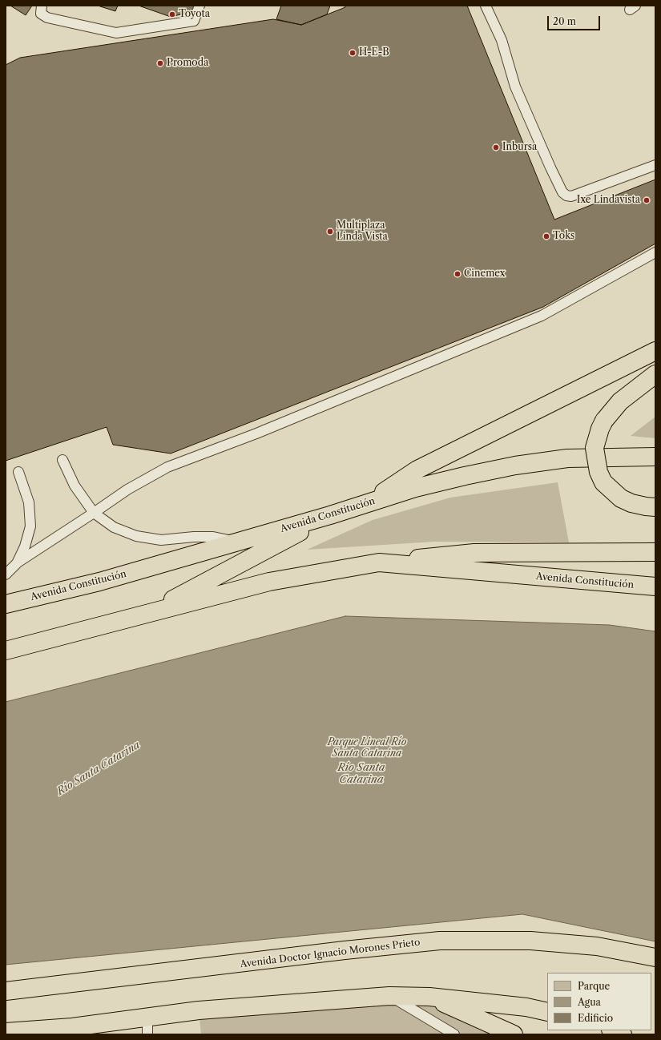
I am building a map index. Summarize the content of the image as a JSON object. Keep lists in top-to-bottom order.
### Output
{
  "streets": {
    "highway": ["Avenida Constitución", "Avenida Doctor Ignacio Morones Prieto"]
  },
  "water": ["Río Santa Catarina"],
  "parks": ["Parque Lineal Río Santa Catarina"],
  "places": [
    "Toyota",
    "H-E-B",
    "Promoda",
    "Inbursa",
    "Ixe Lindavista",
    "Multiplaza Linda Vista",
    "Toks",
    "Cinemex"
  ],
  "legend": ["Parque", "Agua", "Edificio"],
  "scale_bar": "20 m"
}
